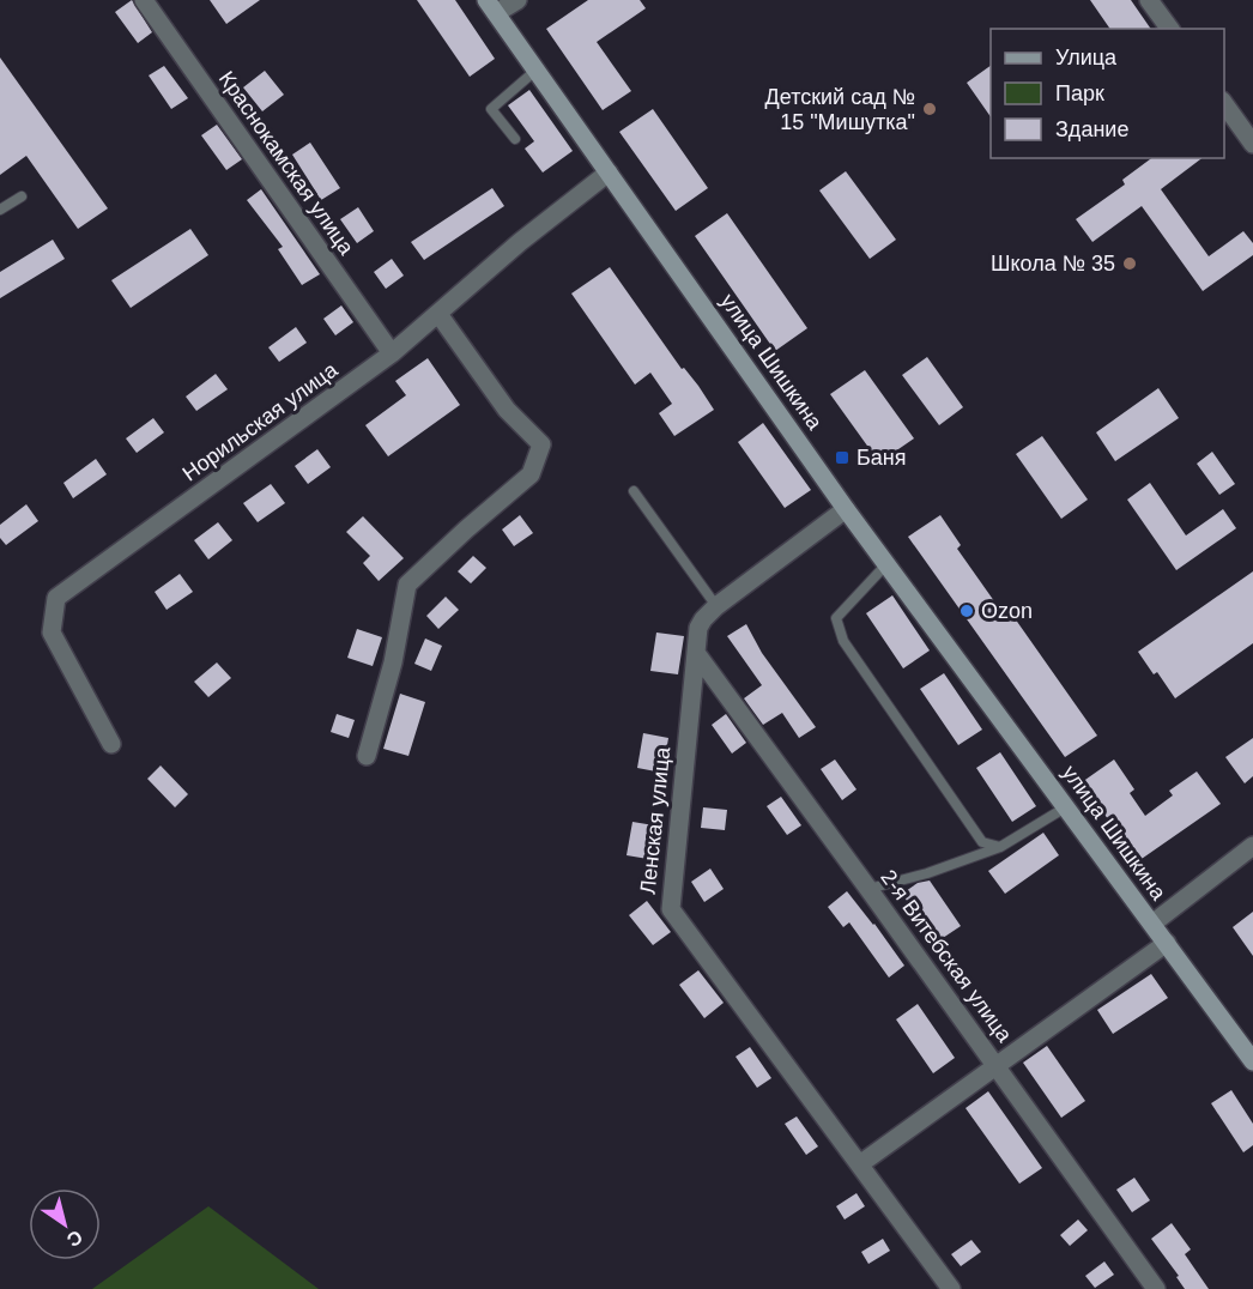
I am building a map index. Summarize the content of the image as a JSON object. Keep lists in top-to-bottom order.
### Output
{
  "streets": {
    "main road": ["улица Шишкина"],
    "street": [
      "Краснокамская улица",
      "Норильская улица",
      "Ленская улица",
      "2-я Витебская улица"
    ]
  },
  "crossings": [
    ["Краснокамская улица", "Норильская улица"],
    ["улица Шишкина", "Норильская улица"],
    ["улица Шишкина", "Ленская улица"],
    ["Ленская улица", "2-я Витебская улица"]
  ],
  "places": {
    "other": ["Детский сад № 15 \"Мишутка\"", "Школа № 35", "Ozon"],
    "transit": ["Баня"]
  },
  "legend": ["Улица", "Парк", "Здание"],
  "north": "bottom right"
}
